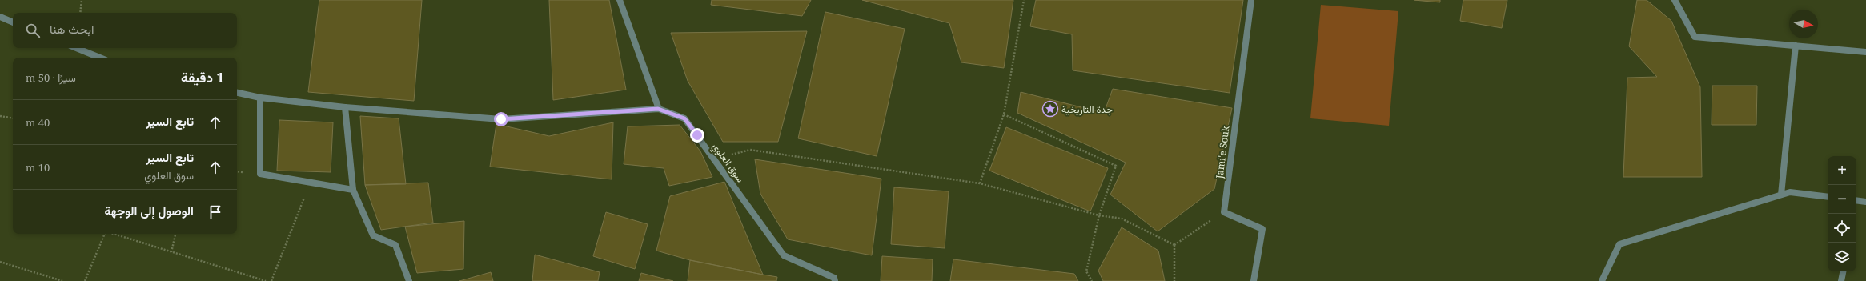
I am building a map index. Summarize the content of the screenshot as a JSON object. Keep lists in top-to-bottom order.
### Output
{
  "streets": {
    "street": ["Jami'e Souk", "سوق العلوي"]
  },
  "places": {
    "place": ["جدة التاريخية"]
  },
  "north": "right",
  "page": {
    "search": "ابحث هنا",
    "heading": ["1 دقيقة", "سيرًا · 50 m"],
    "list": [
      ["تابع السير", "40 m"],
      ["تابع السير", "سوق العلوي", "10 m"],
      "الوصول إلى الوجهة"
    ],
    "map_buttons": ["+", "−"]
  }
}
